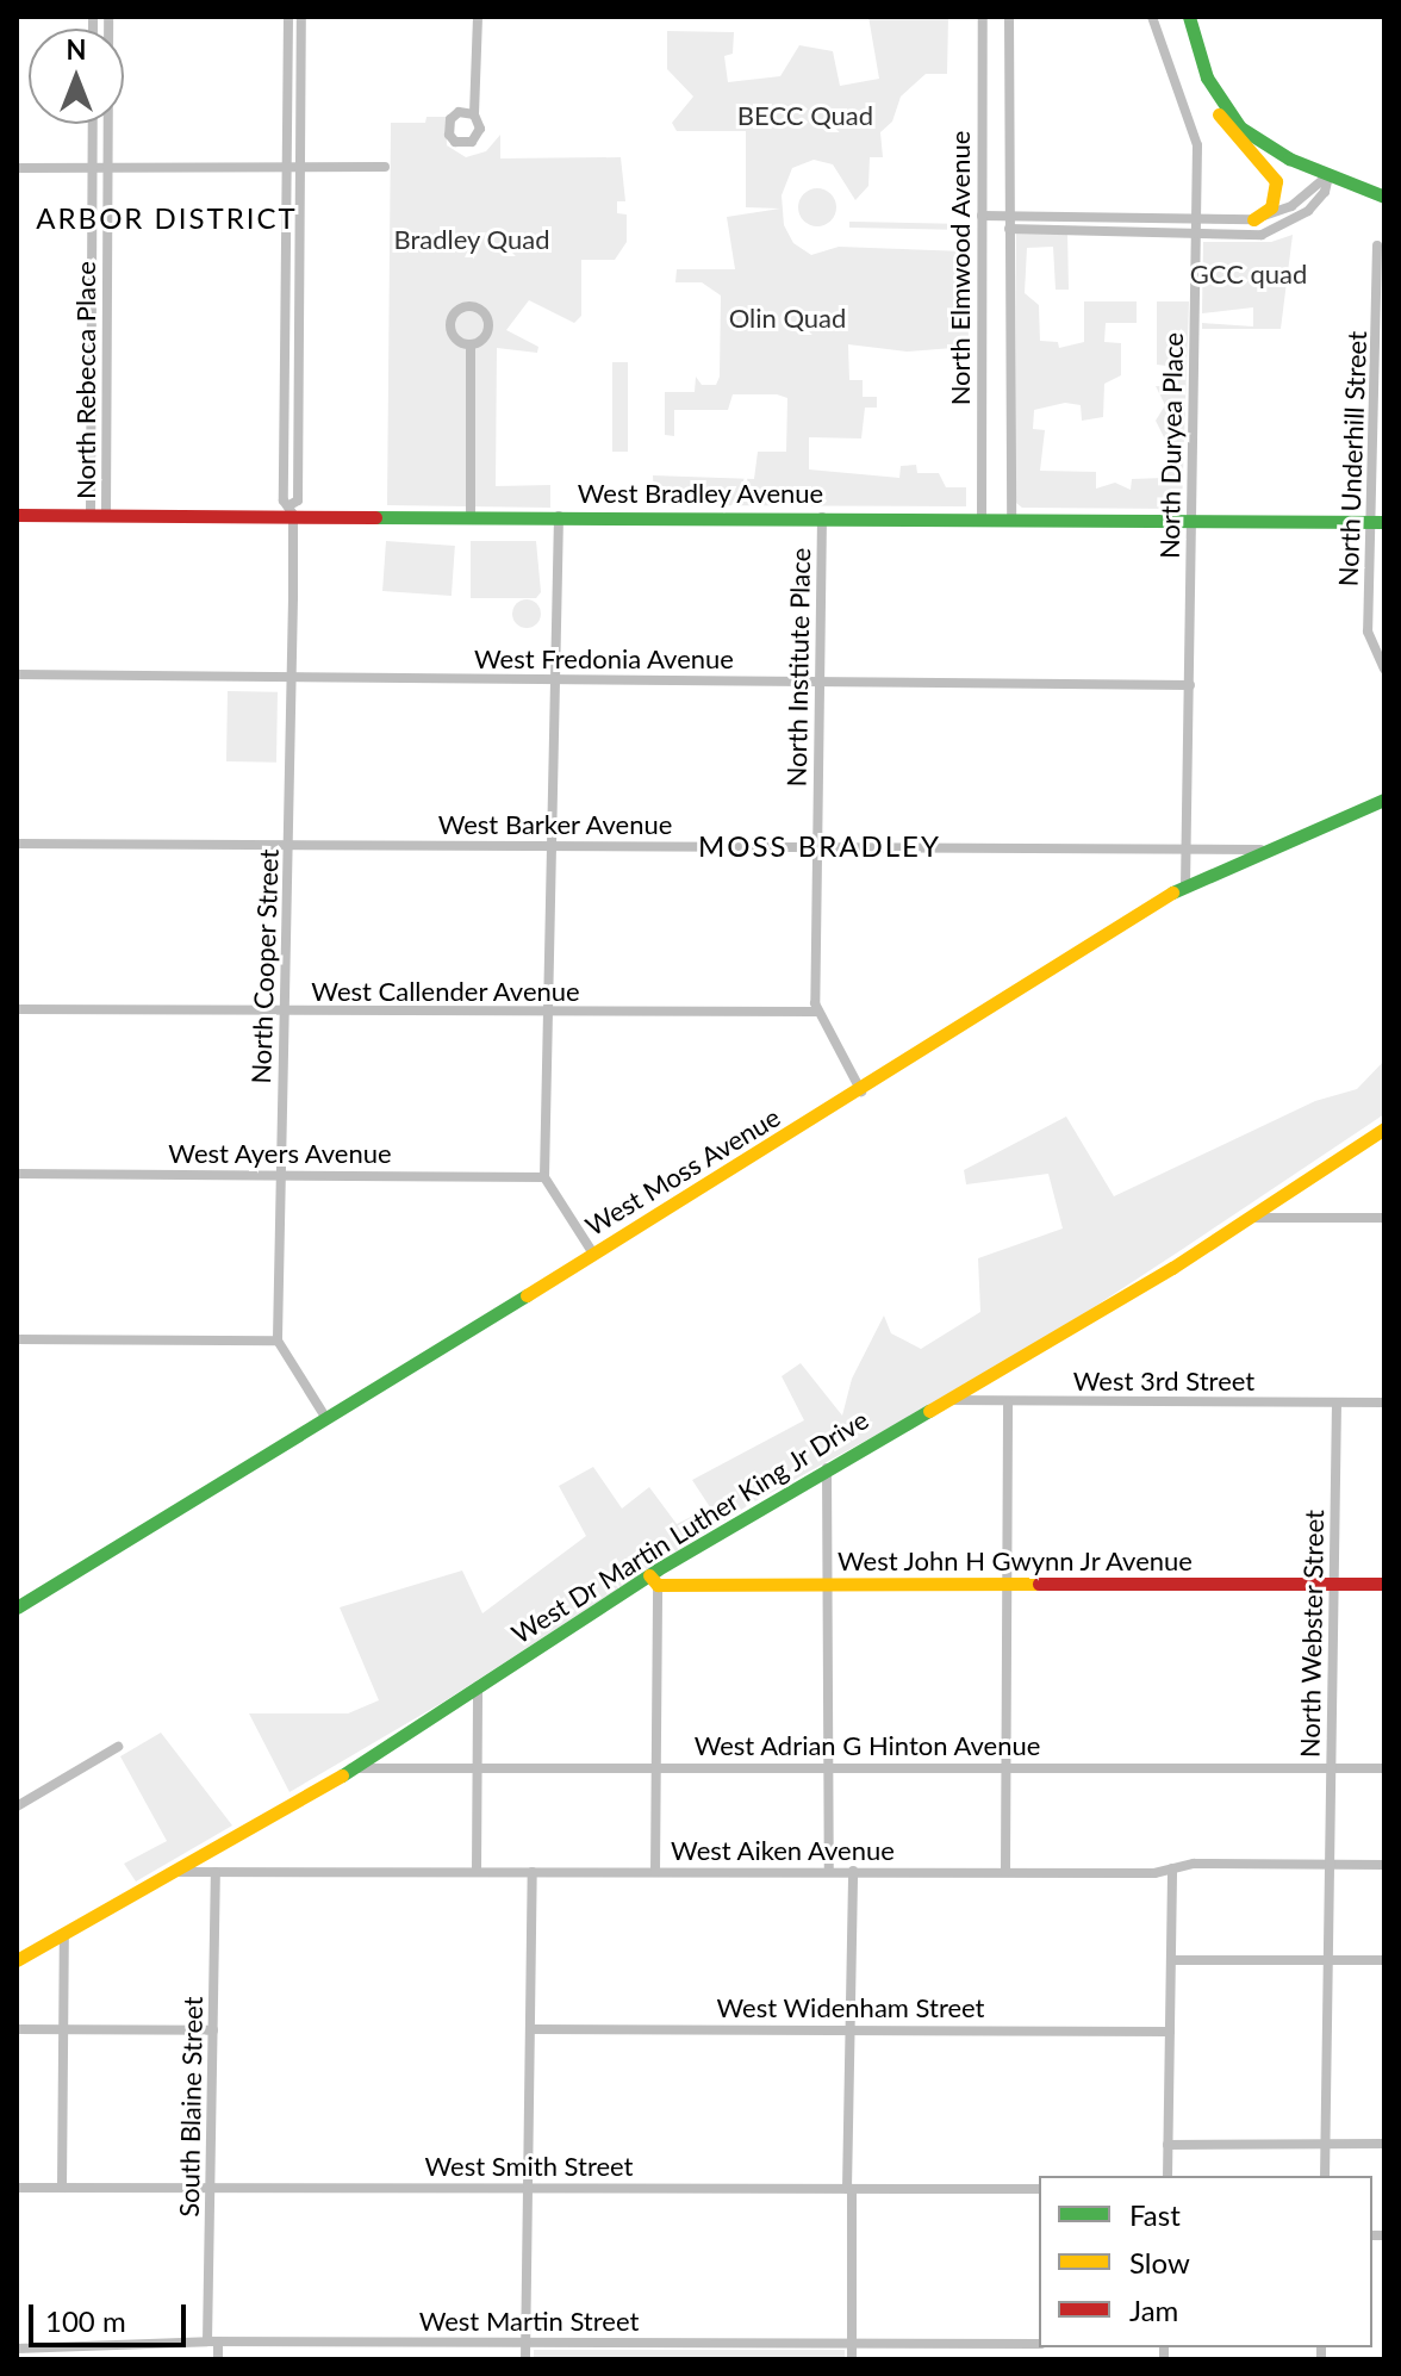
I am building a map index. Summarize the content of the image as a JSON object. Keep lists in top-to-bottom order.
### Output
{
  "streets": {
    "street": [
      "North Elmwood Avenue",
      "North Rebecca Place",
      "North Duryea Place",
      "North Underhill Street",
      "West Bradley Avenue",
      "West Fredonia Avenue",
      "North Institute Place",
      "West Barker Avenue",
      "North Cooper Street",
      "West Callender Avenue",
      "West Ayers Avenue",
      "West Moss Avenue",
      "West 3rd Street",
      "West Dr Martin Luther King Jr Drive",
      "West John H Gwynn Jr Avenue",
      "North Webster Street",
      "West Adrian G Hinton Avenue",
      "West Aiken Avenue",
      "West Widenham Street",
      "South Blaine Street",
      "West Smith Street",
      "West Martin Street"
    ]
  },
  "crossings": [
    ["North Elmwood Avenue", "West Bradley Avenue"],
    ["North Rebecca Place", "West Bradley Avenue"],
    ["North Duryea Place", "West Bradley Avenue"],
    ["North Duryea Place", "West Fredonia Avenue"],
    ["North Duryea Place", "West Barker Avenue"],
    ["North Duryea Place", "West Moss Avenue"],
    ["North Underhill Street", "West Bradley Avenue"],
    ["West Bradley Avenue", "North Institute Place"],
    ["West Bradley Avenue", "North Cooper Street"],
    ["West Fredonia Avenue", "North Institute Place"],
    ["West Fredonia Avenue", "North Cooper Street"],
    ["North Institute Place", "West Barker Avenue"],
    ["North Institute Place", "West Callender Avenue"],
    ["North Institute Place", "West Moss Avenue"],
    ["West Barker Avenue", "North Cooper Street"],
    ["West Barker Avenue", "West Moss Avenue"],
    ["North Cooper Street", "West Callender Avenue"],
    ["North Cooper Street", "West Ayers Avenue"],
    ["West 3rd Street", "West Dr Martin Luther King Jr Drive"],
    ["West 3rd Street", "North Webster Street"],
    ["West Dr Martin Luther King Jr Drive", "West John H Gwynn Jr Avenue"],
    ["West Dr Martin Luther King Jr Drive", "West Adrian G Hinton Avenue"],
    ["West Dr Martin Luther King Jr Drive", "West Aiken Avenue"],
    ["West John H Gwynn Jr Avenue", "North Webster Street"],
    ["North Webster Street", "West Adrian G Hinton Avenue"],
    ["North Webster Street", "West Aiken Avenue"],
    ["West Aiken Avenue", "South Blaine Street"],
    ["South Blaine Street", "West Smith Street"],
    ["South Blaine Street", "West Martin Street"]
  ],
  "districts": ["ARBOR DISTRICT", "MOSS BRADLEY"],
  "parks": [
    "BECC Quad",
    "Bradley Quad",
    "GCC quad",
    "Olin Quad"
  ],
  "legend": ["Fast", "Slow", "Jam"],
  "scale_bar": "100 m",
  "north": "top"
}
